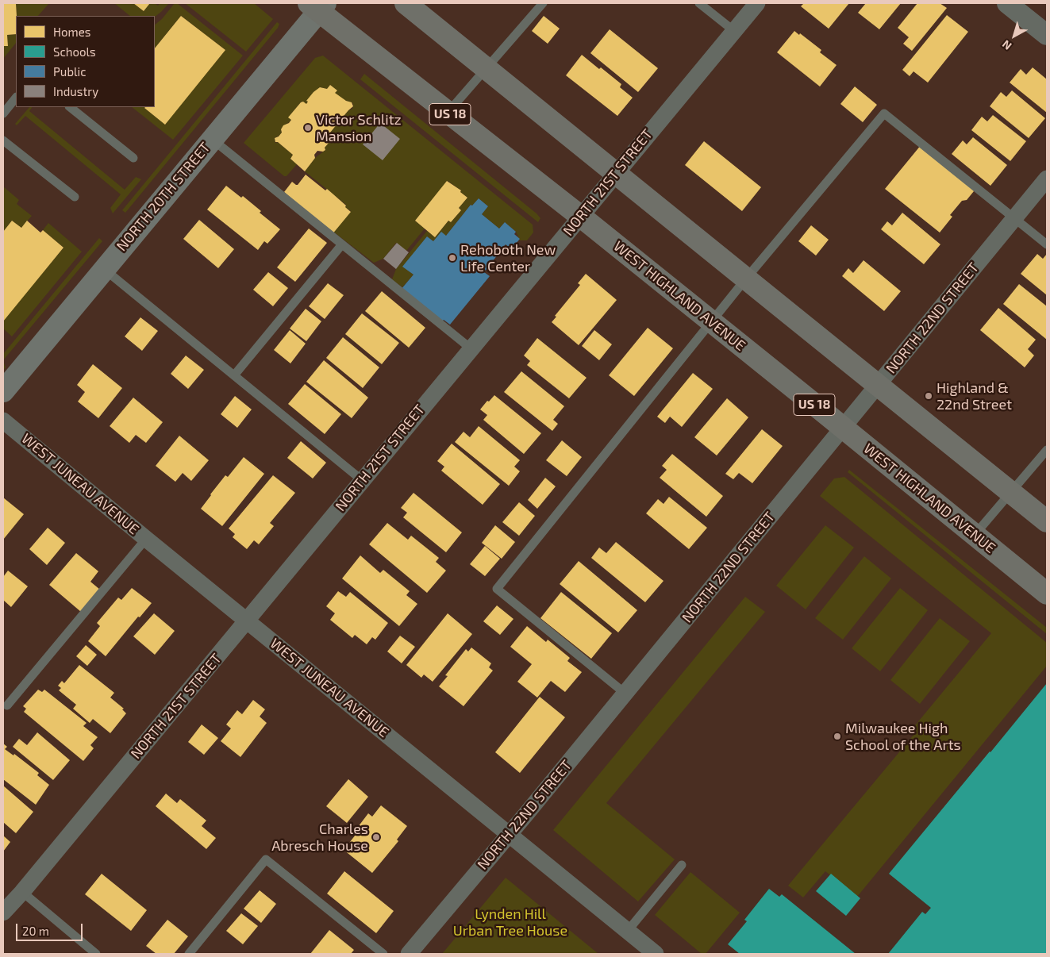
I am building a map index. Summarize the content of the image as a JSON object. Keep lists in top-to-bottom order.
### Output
{
  "streets": {
    "main road": ["US 18", "NORTH 20TH STREET", "WEST HIGHLAND AVENUE"],
    "street": ["NORTH 21ST STREET", "NORTH 22ND STREET", "WEST JUNEAU AVENUE"]
  },
  "crossings": [
    ["NORTH 21ST STREET", "WEST HIGHLAND AVENUE"],
    ["NORTH 21ST STREET", "WEST JUNEAU AVENUE"],
    ["NORTH 20TH STREET", "WEST HIGHLAND AVENUE"],
    ["WEST HIGHLAND AVENUE", "NORTH 22ND STREET"],
    ["NORTH 22ND STREET", "WEST JUNEAU AVENUE"]
  ],
  "parks": ["Lynden Hill Urban Tree House"],
  "places": [
    "Victor Schlitz Mansion",
    "Rehoboth New Life Center",
    "Highland & 22nd Street",
    "Milwaukee High School of the Arts",
    "Charles Abresch House"
  ],
  "legend": [
    "Homes",
    "Schools",
    "Public",
    "Industry"
  ],
  "scale_bar": "20 m",
  "north": "bottom left"
}
